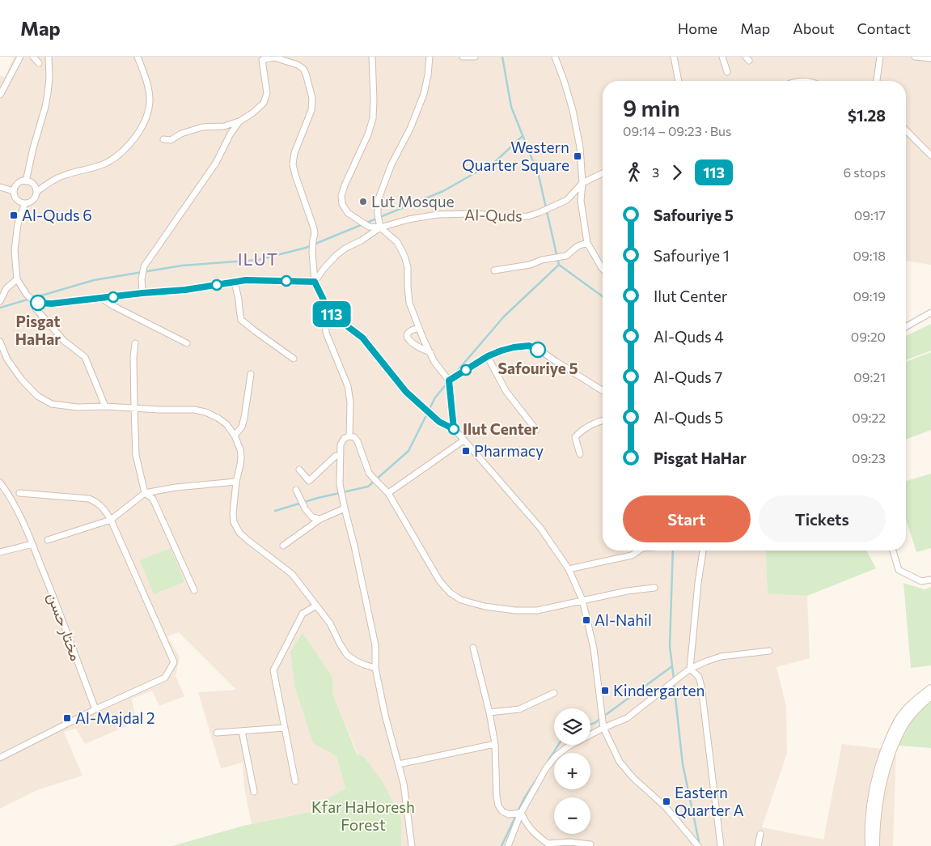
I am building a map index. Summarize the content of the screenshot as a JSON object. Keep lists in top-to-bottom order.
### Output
{
  "streets": {
    "street": ["Al-Quds", "مختار حسن"]
  },
  "districts": ["ILUT"],
  "parks": ["Kfar HaHoresh Forest"],
  "places": {
    "transit": [
      "Western Quarter Square",
      "Al-Quds 6",
      "Pharmacy",
      "Al-Nahil",
      "Kindergarten",
      "Al-Majdal 2",
      "Eastern Quarter A"
    ],
    "other": [
      "Lut Mosque",
      "Pisgat HaHar",
      "Safouriye 5",
      "Ilut Center"
    ]
  },
  "lines": ["bus line 113"],
  "page": {
    "header": "Map",
    "nav": [
      "Home",
      "Map",
      "About",
      "Contact"
    ],
    "on_map": "113",
    "heading": ["9 min", "09:14 – 09:23 · Bus", "$1.28"],
    "legs": ["3", "113", "6 stops"],
    "list": [
      {
        "name": "Safouriye 5",
        "value": "09:17"
      },
      {
        "name": "Safouriye 1",
        "value": "09:18"
      },
      {
        "name": "Ilut Center",
        "value": "09:19"
      },
      {
        "name": "Al-Quds 4",
        "value": "09:20"
      },
      {
        "name": "Al-Quds 7",
        "value": "09:21"
      },
      {
        "name": "Al-Quds 5",
        "value": "09:22"
      },
      {
        "name": "Pisgat HaHar",
        "value": "09:23"
      }
    ],
    "buttons": ["Start", "Tickets"],
    "map_buttons": ["+", "−"]
  }
}
